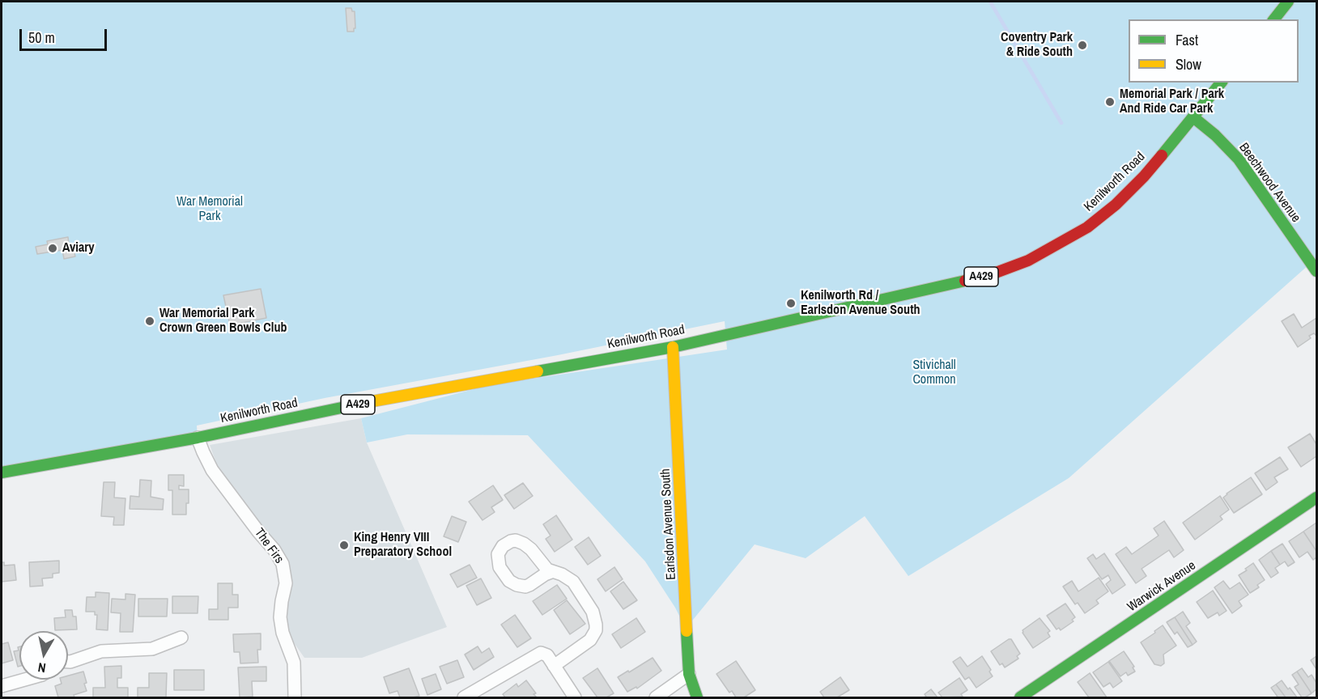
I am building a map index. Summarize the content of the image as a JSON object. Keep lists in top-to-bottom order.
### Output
{
  "streets": {
    "main road": [
      "Kenilworth Road",
      "Beechwood Avenue",
      "A429",
      "Earlsdon Avenue South",
      "Warwick Avenue"
    ],
    "street": ["The Firs"]
  },
  "crossings": [
    ["Kenilworth Road", "Beechwood Avenue"],
    ["Kenilworth Road", "Earlsdon Avenue South"],
    ["Kenilworth Road", "The Firs"]
  ],
  "parks": ["War Memorial Park", "Stivichall Common"],
  "places": [
    "Coventry Park & Ride South",
    "Memorial Park / Park And Ride Car Park",
    "Aviary",
    "Kenilworth Rd / Earlsdon Avenue South",
    "War Memorial Park Crown Green Bowls Club",
    "King Henry VIII Preparatory School"
  ],
  "legend": ["Fast", "Slow"],
  "scale_bar": "50 m",
  "north": "bottom"
}
